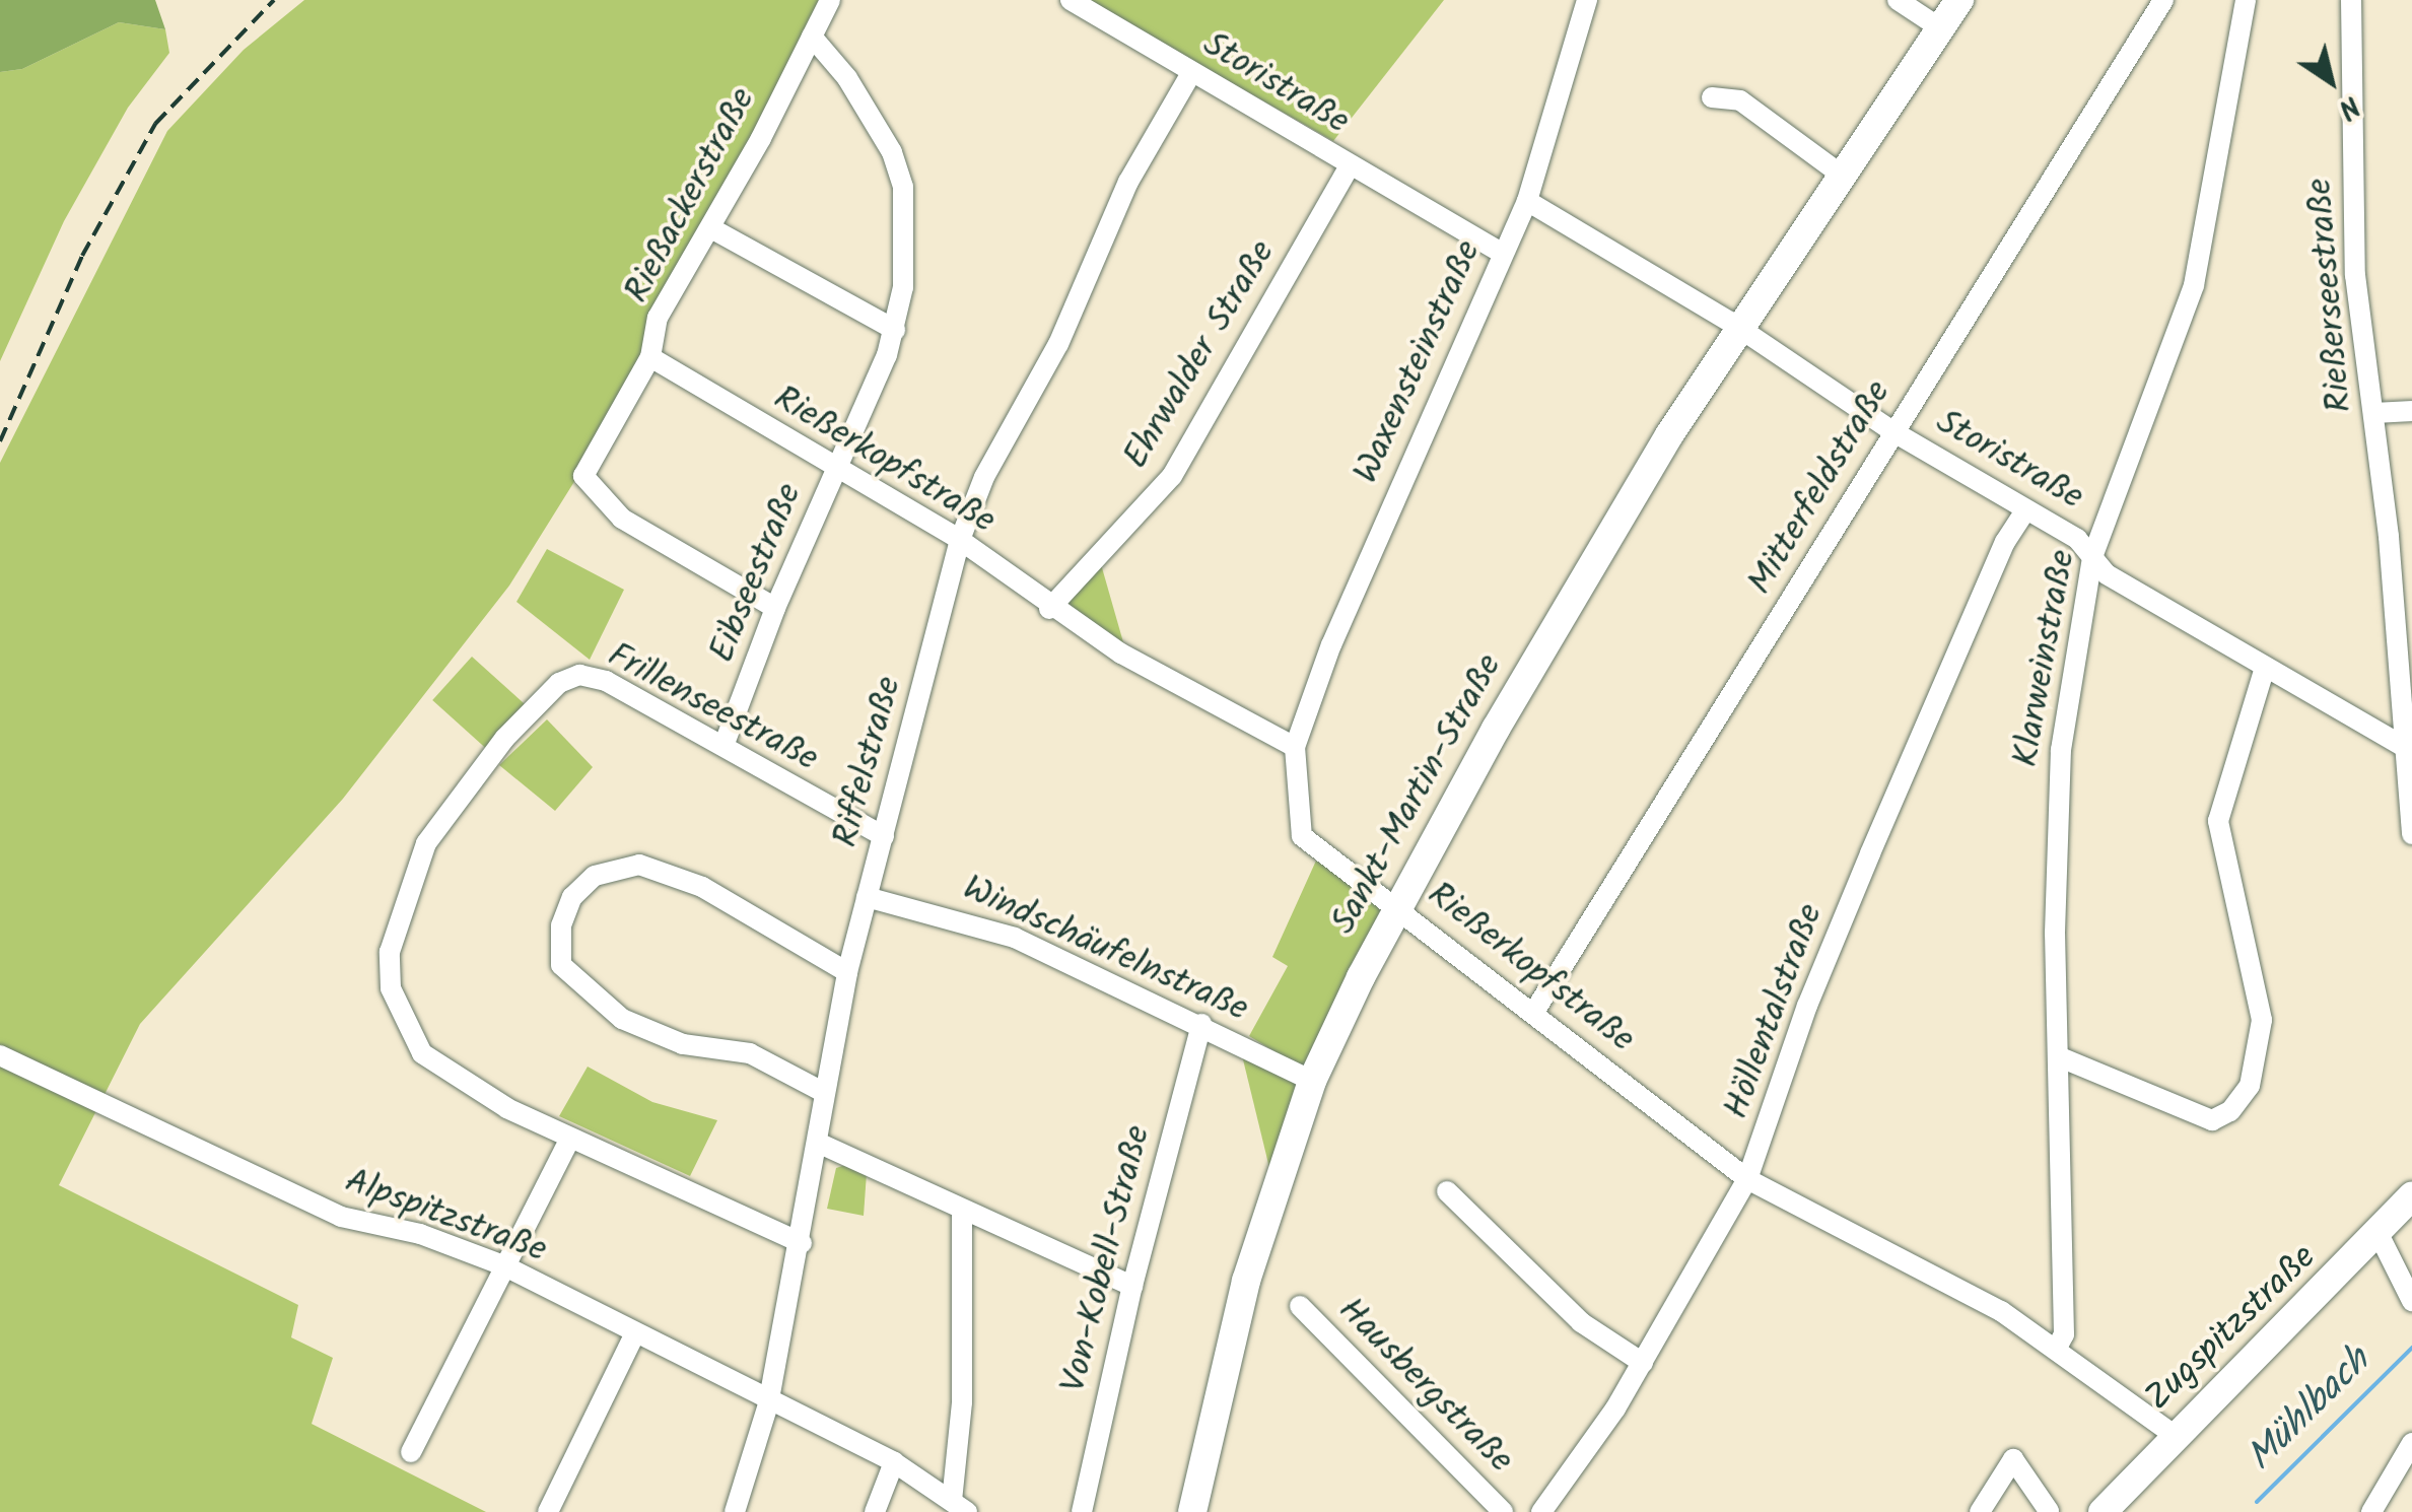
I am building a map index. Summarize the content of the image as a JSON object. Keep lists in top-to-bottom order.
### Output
{
  "streets": {
    "main road": ["Sankt-Martin-Straße", "Zugspitzstraße"],
    "street": [
      "Storistraße",
      "Rießackerstraße",
      "Rießerseestraße",
      "Ehrwalder Straße",
      "Waxensteinstraße",
      "Rießerkopfstraße",
      "Mitterfeldstraße",
      "Eibseestraße",
      "Klarweinstraße",
      "Frillenseestraße",
      "Riffelstraße",
      "Windschäufelnstraße",
      "Höllentalstraße",
      "Alpspitzstraße",
      "Von-Kobell-Straße",
      "Hausbergstraße"
    ]
  },
  "crossings": [
    ["Storistraße", "Rießerseestraße"],
    ["Storistraße", "Ehrwalder Straße"],
    ["Storistraße", "Waxensteinstraße"],
    ["Storistraße", "Mitterfeldstraße"],
    ["Storistraße", "Klarweinstraße"],
    ["Storistraße", "Riffelstraße"],
    ["Storistraße", "Sankt-Martin-Straße"],
    ["Storistraße", "Höllentalstraße"],
    ["Rießackerstraße", "Rießerkopfstraße"],
    ["Rießackerstraße", "Eibseestraße"],
    ["Ehrwalder Straße", "Rießerkopfstraße"],
    ["Waxensteinstraße", "Rießerkopfstraße"],
    ["Rießerkopfstraße", "Mitterfeldstraße"],
    ["Rießerkopfstraße", "Eibseestraße"],
    ["Rießerkopfstraße", "Klarweinstraße"],
    ["Rießerkopfstraße", "Riffelstraße"],
    ["Rießerkopfstraße", "Sankt-Martin-Straße"],
    ["Rießerkopfstraße", "Höllentalstraße"],
    ["Rießerkopfstraße", "Zugspitzstraße"],
    ["Eibseestraße", "Frillenseestraße"],
    ["Frillenseestraße", "Riffelstraße"],
    ["Riffelstraße", "Windschäufelnstraße"],
    ["Riffelstraße", "Alpspitzstraße"],
    ["Sankt-Martin-Straße", "Windschäufelnstraße"],
    ["Windschäufelnstraße", "Von-Kobell-Straße"]
  ],
  "water": ["Mühlbach"],
  "north": "bottom right"
}
